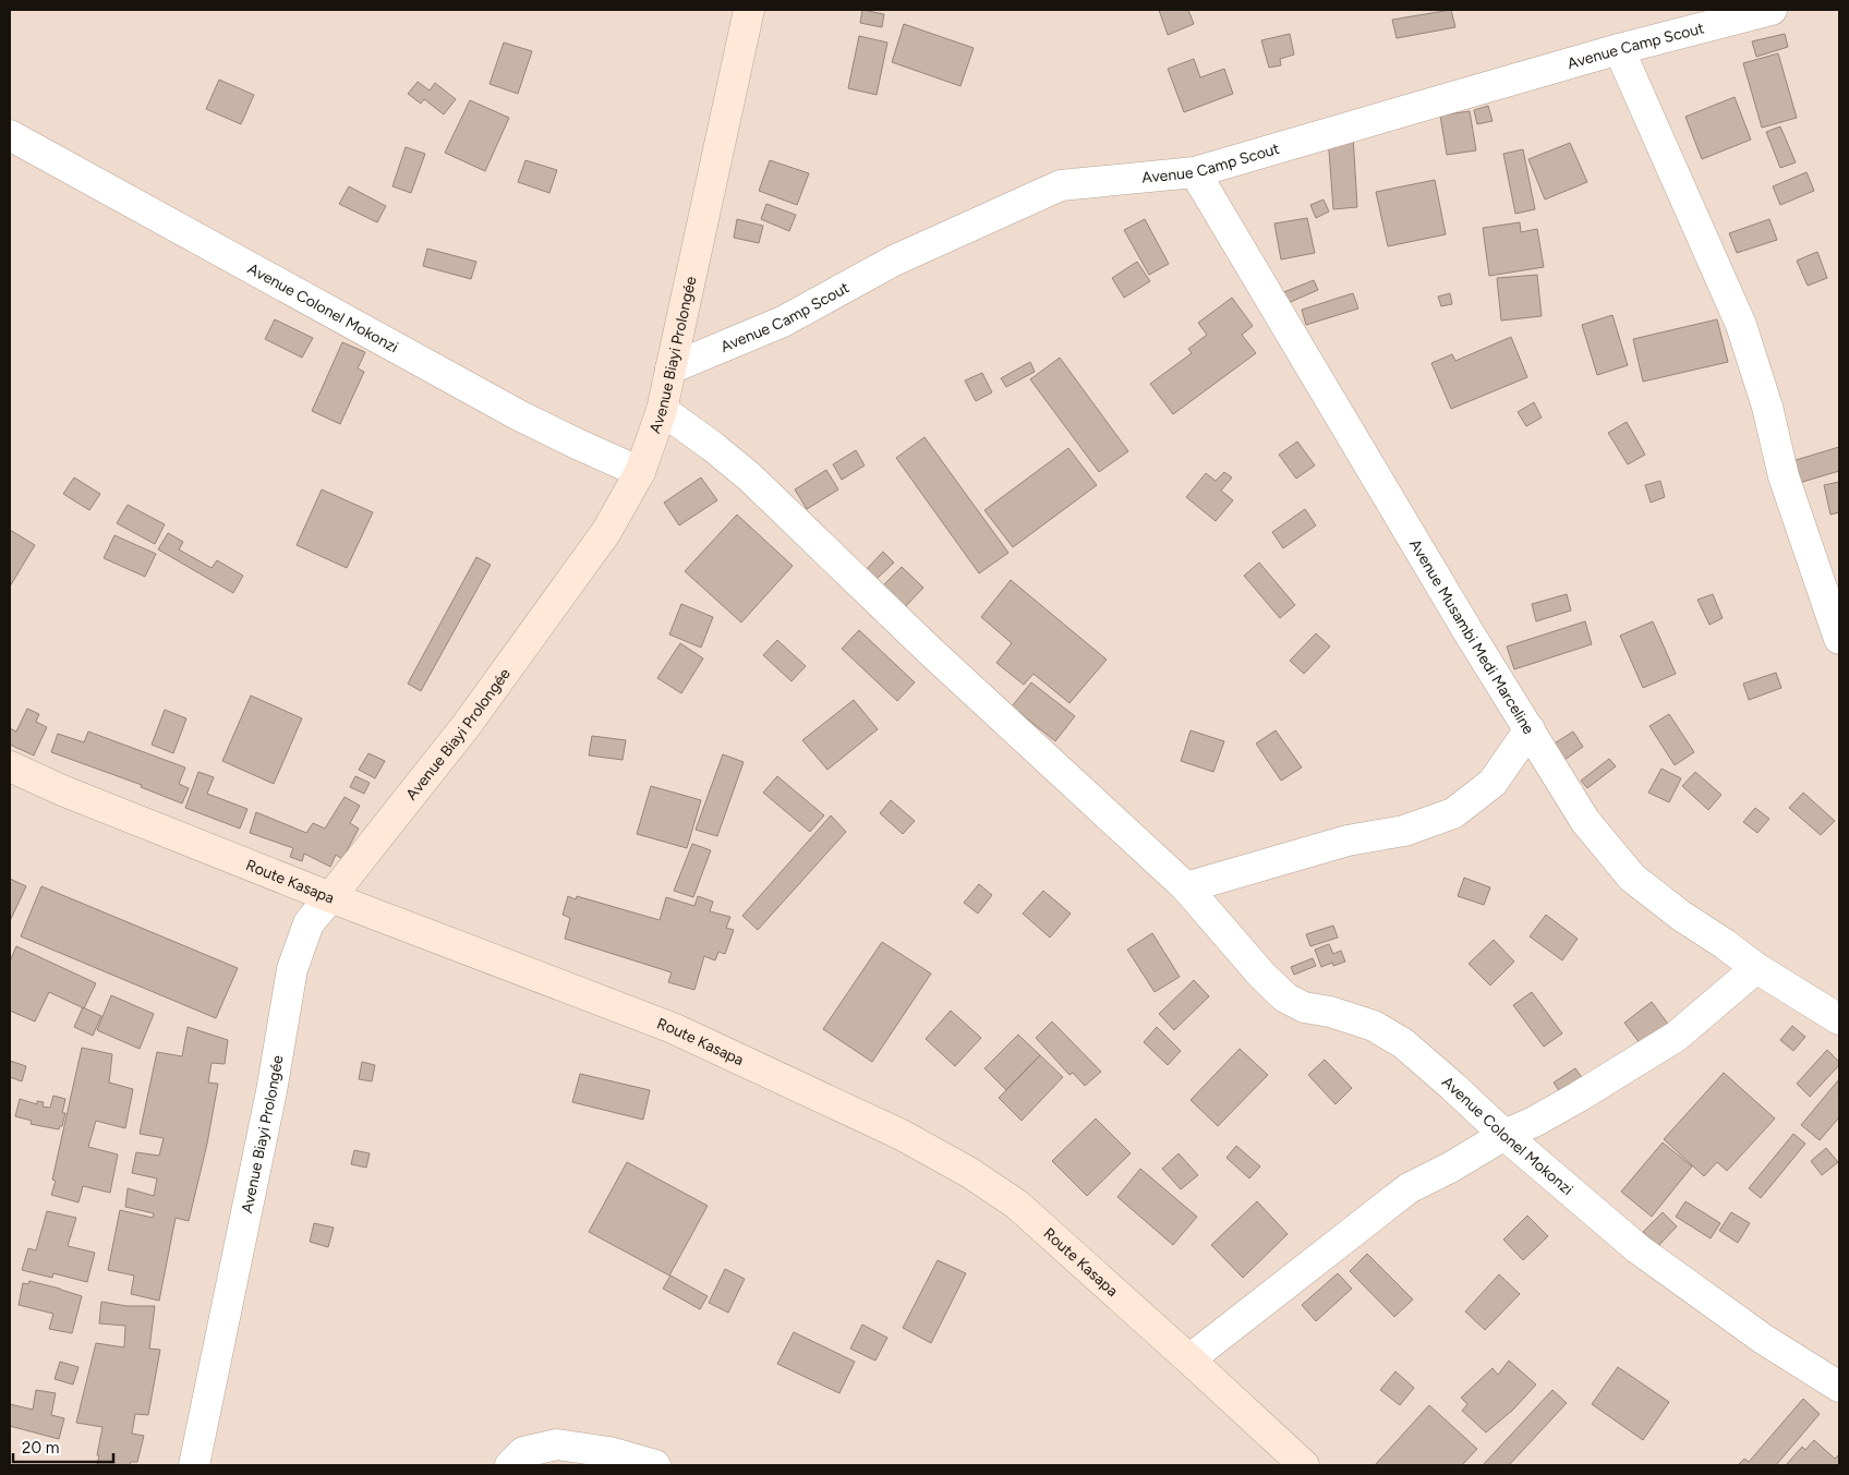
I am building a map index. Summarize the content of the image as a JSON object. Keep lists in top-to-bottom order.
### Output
{
  "streets": {
    "main road": ["Avenue Biayi Prolongée", "Route Kasapa"],
    "street": ["Avenue Camp Scout", "Avenue Colonel Mokonzi", "Avenue Musambi Medi Marceline"]
  },
  "crossings": [
    ["Avenue Camp Scout", "Avenue Biayi Prolongée"],
    ["Avenue Camp Scout", "Avenue Musambi Medi Marceline"],
    ["Avenue Colonel Mokonzi", "Avenue Biayi Prolongée"],
    ["Avenue Biayi Prolongée", "Route Kasapa"]
  ],
  "scale_bar": "20 m"
}
